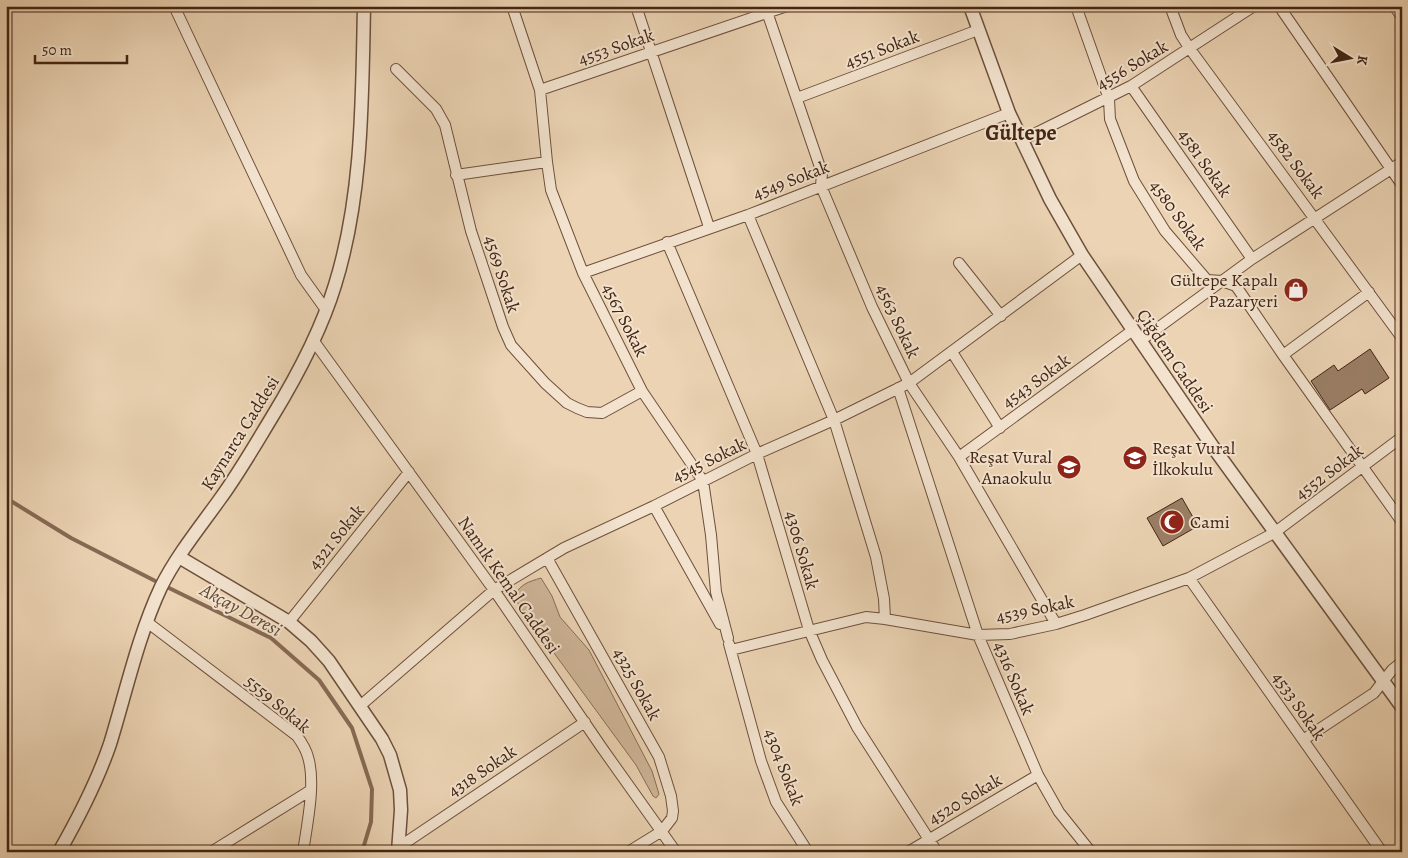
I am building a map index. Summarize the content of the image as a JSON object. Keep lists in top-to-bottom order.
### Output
{
  "streets": {
    "street": [
      "4553 Sokak",
      "4551 Sokak",
      "4556 Sokak",
      "4581 Sokak",
      "4582 Sokak",
      "4549 Sokak",
      "4580 Sokak",
      "4569 Sokak",
      "4567 Sokak",
      "4563 Sokak",
      "Çiğdem Caddesi",
      "4543 Sokak",
      "Kaynarca Caddesi",
      "4545 Sokak",
      "4552 Sokak",
      "4321 Sokak",
      "4306 Sokak",
      "Namık Kemal Caddesi",
      "4539 Sokak",
      "4316 Sokak",
      "4325 Sokak",
      "5559 Sokak",
      "4533 Sokak",
      "4304 Sokak",
      "4318 Sokak",
      "4520 Sokak"
    ]
  },
  "crossings": [
    ["4553 Sokak", "4567 Sokak"],
    ["4553 Sokak", "4563 Sokak"],
    ["4551 Sokak", "4563 Sokak"],
    ["4551 Sokak", "Çiğdem Caddesi"],
    ["4556 Sokak", "4581 Sokak"],
    ["4556 Sokak", "4582 Sokak"],
    ["4556 Sokak", "4580 Sokak"],
    ["4556 Sokak", "Çiğdem Caddesi"],
    ["4581 Sokak", "4543 Sokak"],
    ["4582 Sokak", "4543 Sokak"],
    ["4549 Sokak", "4567 Sokak"],
    ["4549 Sokak", "4563 Sokak"],
    ["4549 Sokak", "Çiğdem Caddesi"],
    ["4549 Sokak", "4306 Sokak"],
    ["4580 Sokak", "4543 Sokak"],
    ["4580 Sokak", "4552 Sokak"],
    ["4569 Sokak", "4567 Sokak"],
    ["4567 Sokak", "4545 Sokak"],
    ["4567 Sokak", "4304 Sokak"],
    ["4563 Sokak", "4543 Sokak"],
    ["4563 Sokak", "4545 Sokak"],
    ["4563 Sokak", "4539 Sokak"],
    ["Çiğdem Caddesi", "4543 Sokak"],
    ["Çiğdem Caddesi", "4545 Sokak"],
    ["Çiğdem Caddesi", "4552 Sokak"],
    ["Çiğdem Caddesi", "4539 Sokak"],
    ["Kaynarca Caddesi", "Namık Kemal Caddesi"],
    ["Kaynarca Caddesi", "5559 Sokak"],
    ["4545 Sokak", "4306 Sokak"],
    ["4545 Sokak", "Namık Kemal Caddesi"],
    ["4545 Sokak", "4316 Sokak"],
    ["4545 Sokak", "4325 Sokak"],
    ["4552 Sokak", "4539 Sokak"],
    ["4321 Sokak", "Namık Kemal Caddesi"],
    ["4306 Sokak", "4539 Sokak"],
    ["4306 Sokak", "4520 Sokak"],
    ["Namık Kemal Caddesi", "4325 Sokak"],
    ["Namık Kemal Caddesi", "4318 Sokak"],
    ["4539 Sokak", "4316 Sokak"],
    ["4539 Sokak", "4533 Sokak"],
    ["4539 Sokak", "4304 Sokak"],
    ["4316 Sokak", "4520 Sokak"]
  ],
  "districts": ["Gültepe"],
  "water": ["Akçay Deresi"],
  "places": {
    "shop": ["Gültepe Kapalı Pazaryeri"],
    "school or university": ["Reşat Vural İlkokulu", "Reşat Vural Anaokulu"],
    "mosque": ["Cami"]
  },
  "scale_bar": "50 m",
  "north": "right"
}
